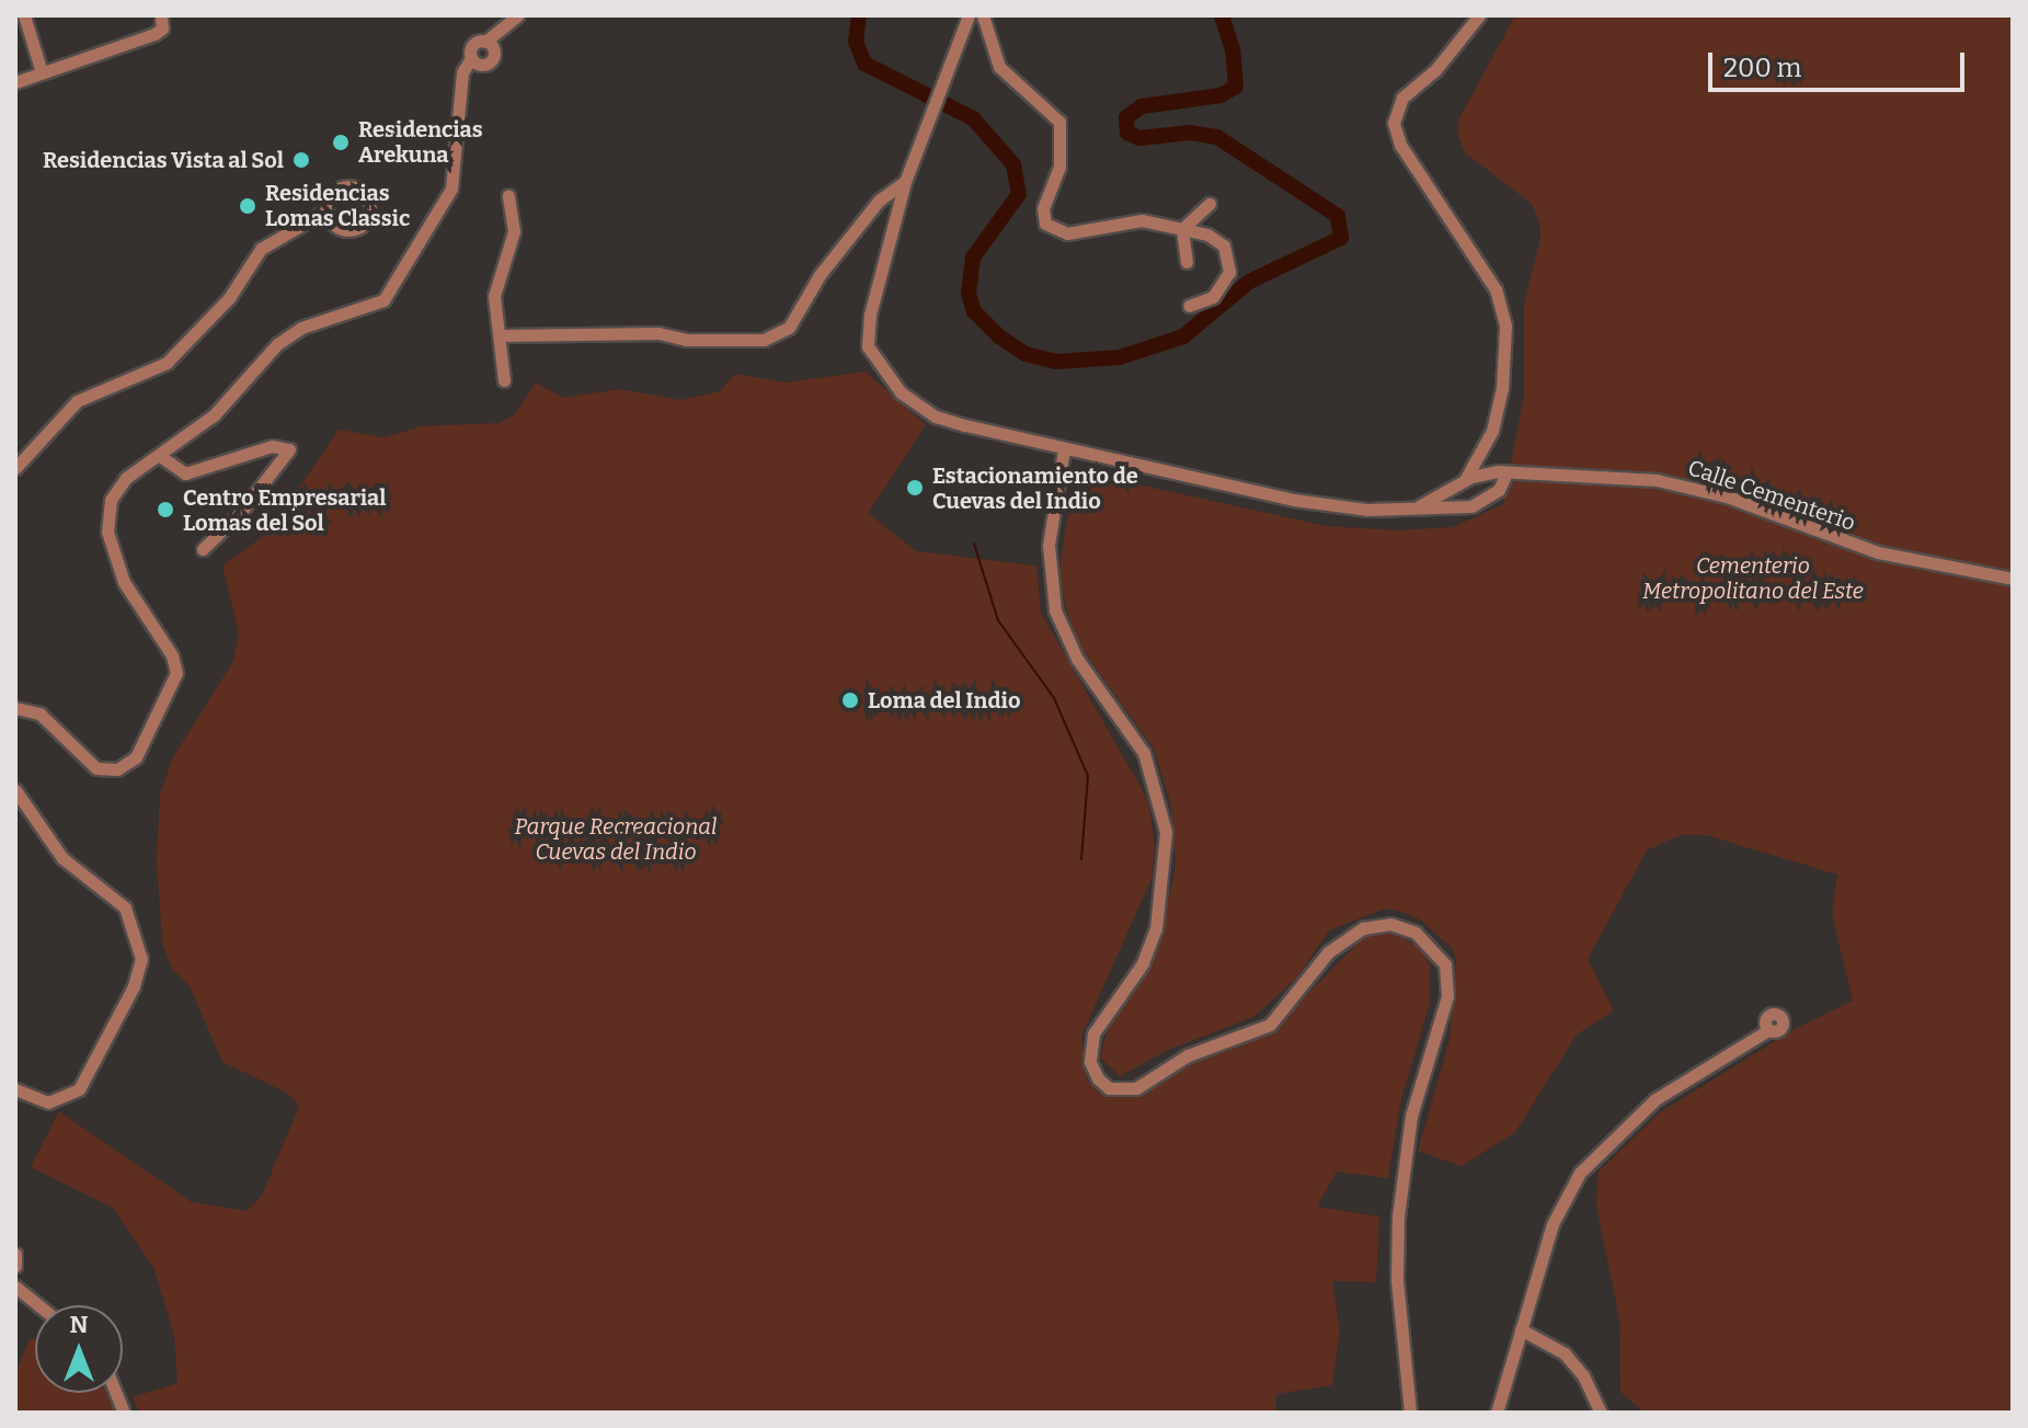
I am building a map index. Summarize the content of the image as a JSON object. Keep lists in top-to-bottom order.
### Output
{
  "streets": {
    "street": ["Calle Cementerio"]
  },
  "parks": ["Cementerio Metropolitano del Este", "Parque Recreacional Cuevas del Indio"],
  "places": [
    "Residencias Arekuna",
    "Residencias Vista al Sol",
    "Residencias Lomas Classic",
    "Estacionamiento de Cuevas del Indio",
    "Centro Empresarial Lomas del Sol",
    "Loma del Indio"
  ],
  "scale_bar": "200 m",
  "north": "top"
}
